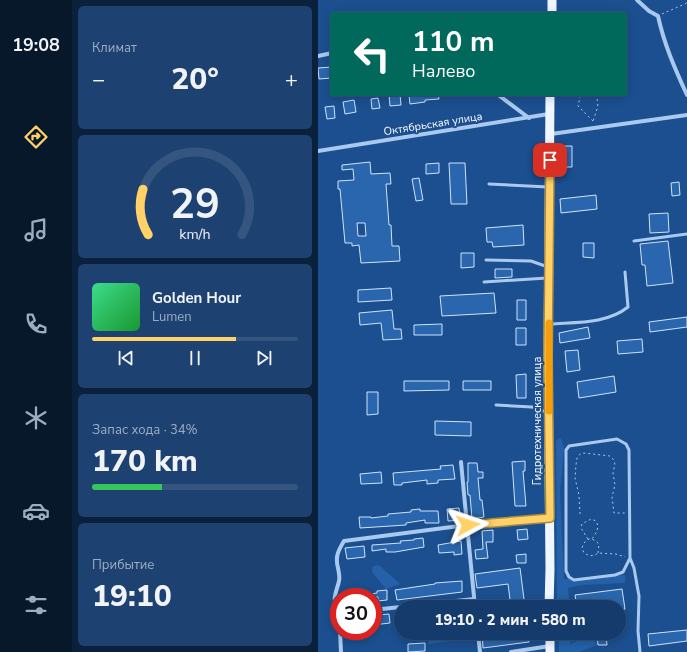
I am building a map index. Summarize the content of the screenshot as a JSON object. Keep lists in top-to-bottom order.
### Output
{
  "streets": {
    "main road": ["Гидротехническая улица"],
    "street": ["Октябрьская улица"]
  },
  "crossings": [
    ["Октябрьская улица", "Гидротехническая улица"]
  ],
  "page": {
    "tabs": "19:08",
    "tile": [
      "Климат",
      ["Запас хода · 34%", "170 km"],
      ["Прибытие", "19:10"]
    ],
    "turn": ["110 m", "Налево"],
    "heat": ["−", "20°", "+"],
    "song": ["Golden Hour", "Lumen"],
    "limit": "30",
    "trip": "19:10 · 2 мин · 580 m",
    "gauge": ["29", "km/h"]
  }
}
